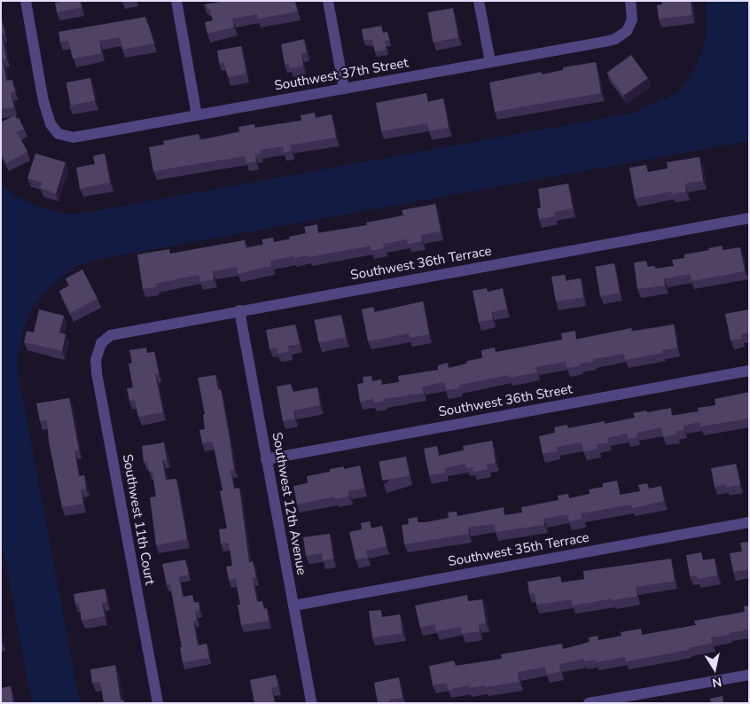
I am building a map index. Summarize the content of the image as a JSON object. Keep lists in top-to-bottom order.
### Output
{
  "streets": {
    "street": [
      "Southwest 37th Street",
      "Southwest 36th Terrace",
      "Southwest 36th Street",
      "Southwest 12th Avenue",
      "Southwest 11th Court",
      "Southwest 35th Terrace"
    ]
  },
  "crossings": [
    ["Southwest 36th Terrace", "Southwest 12th Avenue"],
    ["Southwest 36th Terrace", "Southwest 11th Court"],
    ["Southwest 36th Street", "Southwest 12th Avenue"],
    ["Southwest 12th Avenue", "Southwest 35th Terrace"]
  ],
  "north": "bottom"
}
